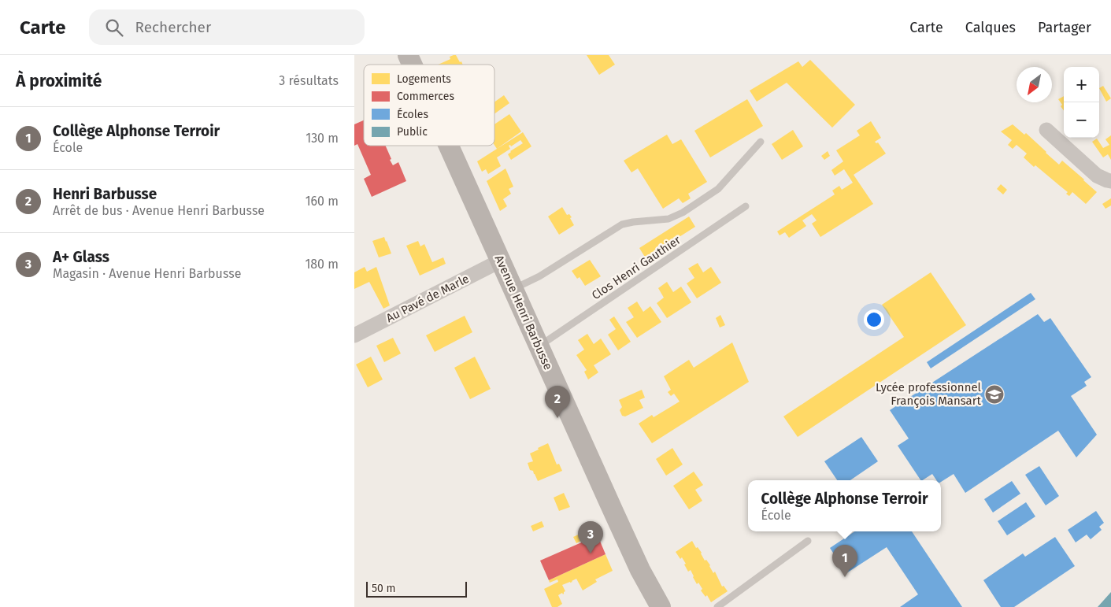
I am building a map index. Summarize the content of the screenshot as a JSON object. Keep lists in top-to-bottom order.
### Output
{
  "streets": {
    "street": ["Au Pavé de Marle", "Avenue Henri Barbusse"],
    "lane": ["Clos Henri Gauthier"]
  },
  "crossings": [
    ["Clos Henri Gauthier", "Avenue Henri Barbusse"],
    ["Au Pavé de Marle", "Avenue Henri Barbusse"]
  ],
  "places": {
    "school or university": ["Lycée professionnel François Mansart"]
  },
  "legend": [
    "Logements",
    "Commerces",
    "Écoles",
    "Public"
  ],
  "scale_bar": "50 m",
  "north": "bottom left",
  "page": {
    "header": "Carte",
    "search": "Rechercher",
    "nav": ["Carte", "Calques", "Partager"],
    "heading": ["À proximité", "3 résultats"],
    "map_buttons": ["+", "−"],
    "list": [
      {
        "mark": "1",
        "name": "Collège Alphonse Terroir",
        "note": "École",
        "value": "130 m"
      },
      {
        "mark": "2",
        "name": "Henri Barbusse",
        "note": "Arrêt de bus · Avenue Henri Barbusse",
        "value": "160 m"
      },
      {
        "mark": "3",
        "name": "A+ Glass",
        "note": "Magasin · Avenue Henri Barbusse",
        "value": "180 m"
      }
    ],
    "pins": ["2", "3", "1"],
    "popup": ["Collège Alphonse Terroir", "École"],
    "scale": "50 m"
  }
}
